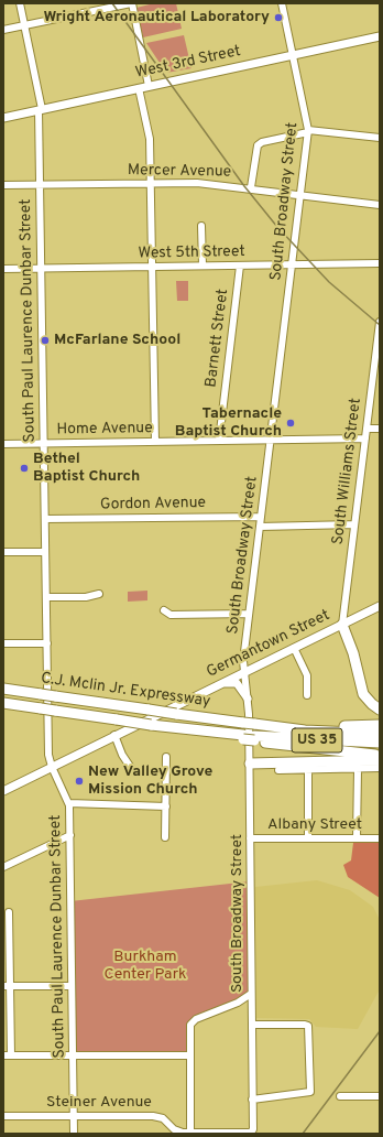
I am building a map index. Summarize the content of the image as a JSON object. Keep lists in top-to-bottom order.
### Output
{
  "streets": {
    "highway": ["C.J. Mclin Jr. Expressway", "US 35"],
    "main road": ["West 3rd Street", "Germantown Street"],
    "street": [
      "Mercer Avenue",
      "South Broadway Street",
      "West 5th Street",
      "South Paul Laurence Dunbar Street",
      "Barnett Street",
      "Home Avenue",
      "South Williams Street",
      "Gordon Avenue",
      "Albany Street",
      "Steiner Avenue"
    ]
  },
  "crossings": [
    ["West 3rd Street", "South Broadway Street"],
    ["West 3rd Street", "South Paul Laurence Dunbar Street"],
    ["Mercer Avenue", "South Broadway Street"],
    ["Mercer Avenue", "South Paul Laurence Dunbar Street"],
    ["South Broadway Street", "West 5th Street"],
    ["South Broadway Street", "Home Avenue"],
    ["South Broadway Street", "Gordon Avenue"],
    ["South Broadway Street", "Germantown Street"],
    ["South Broadway Street", "Albany Street"],
    ["South Broadway Street", "Steiner Avenue"],
    ["West 5th Street", "South Paul Laurence Dunbar Street"],
    ["West 5th Street", "Barnett Street"],
    ["South Paul Laurence Dunbar Street", "Home Avenue"],
    ["South Paul Laurence Dunbar Street", "Gordon Avenue"],
    ["South Paul Laurence Dunbar Street", "Germantown Street"],
    ["South Paul Laurence Dunbar Street", "Steiner Avenue"],
    ["Barnett Street", "Home Avenue"],
    ["Home Avenue", "South Williams Street"],
    ["South Williams Street", "Germantown Street"],
    ["C.J. Mclin Jr. Expressway", "US 35"]
  ],
  "parks": ["Burkham Center Park"],
  "places": [
    "Wright Aeronautical Laboratory",
    "McFarlane School",
    "Tabernacle Baptist Church",
    "Bethel Baptist Church",
    "New Valley Grove Mission Church"
  ]
}
